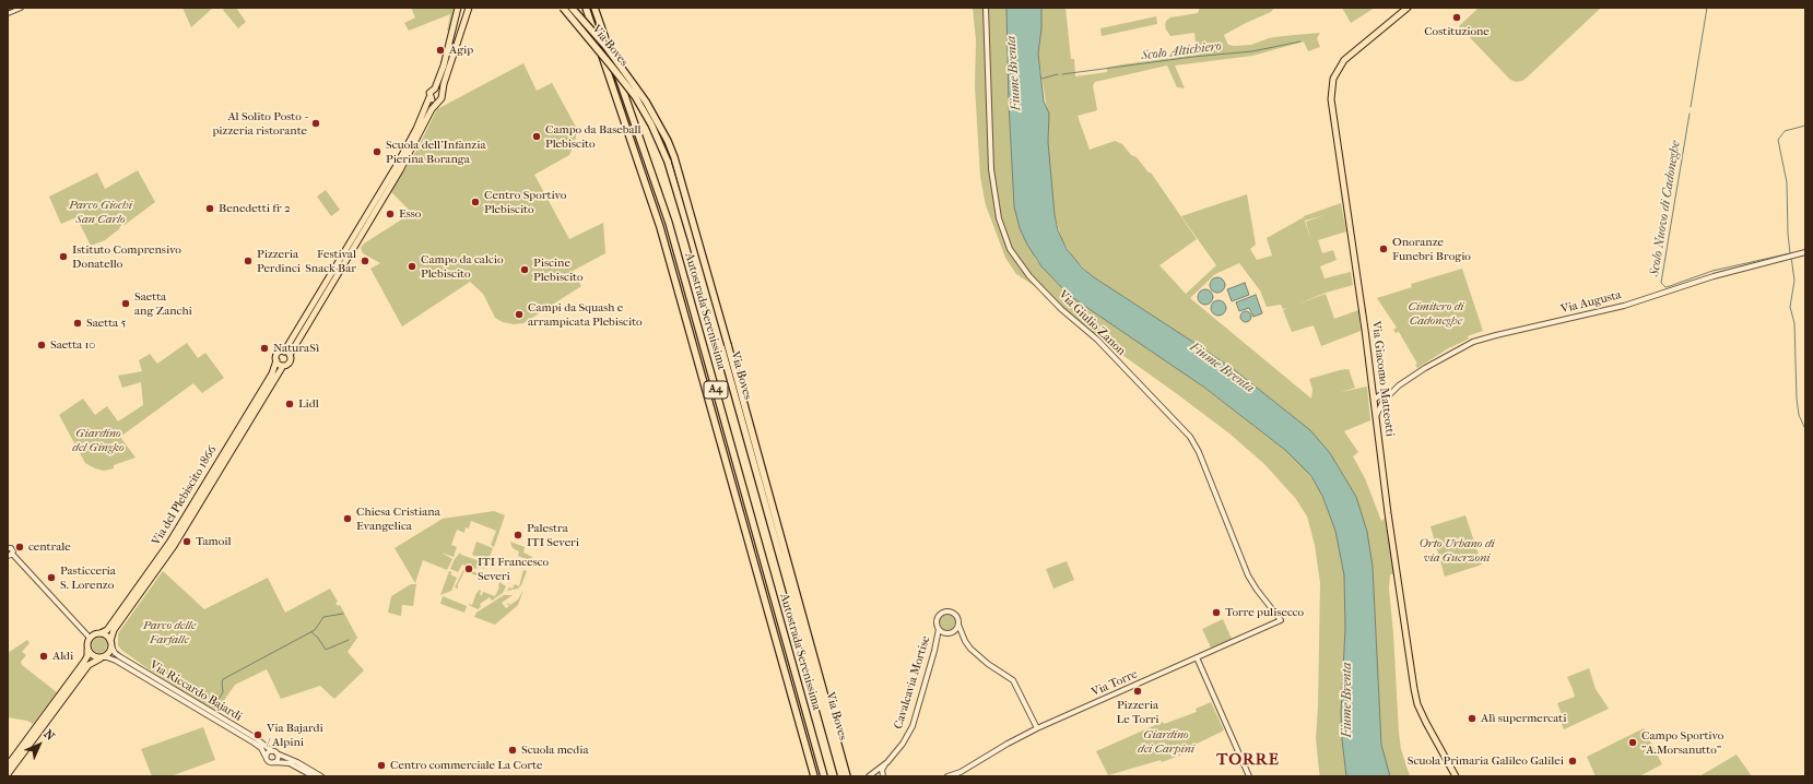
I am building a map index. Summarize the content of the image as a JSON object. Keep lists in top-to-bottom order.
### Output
{
  "streets": {
    "highway": ["Via Boves", "Autostrada Serenissima", "A4"],
    "main road": ["Via Giacomo Matteotti", "Via del Plebiscito 1866"],
    "street": [
      "Via Augusta",
      "Via Giulio Zanon",
      "Cavalcavia Mortise",
      "Via Torre",
      "Via Riccardo Bajardi"
    ]
  },
  "crossings": [
    ["Via Augusta", "Via Giacomo Matteotti"],
    ["Via Giulio Zanon", "Via Torre"],
    ["Via del Plebiscito 1866", "Via Riccardo Bajardi"]
  ],
  "districts": ["TORRE"],
  "water": ["Scolo Altichiero", "Fiume Brenta", "Scolo Nuovo di Cadoneghe"],
  "parks": [
    "Parco Giochi San Carlo",
    "Cimitero di Cadoneghe",
    "Giardino del Gingko",
    "Orto Urbano di via Guerzoni",
    "Parco delle Farfalle",
    "Giardino dei Carpini"
  ],
  "places": [
    "Costituzione",
    "Agip",
    "Al Solito Posto - pizzeria ristorante",
    "Campo da Baseball Plebiscito",
    "Scuola dell'Infanzia Pierina Boranga",
    "Centro Sportivo Plebiscito",
    "Benedetti fr 2",
    "Esso",
    "Onoranze Funebri Brogio",
    "Istituto Comprensivo Donatello",
    "Pizzeria Perdinci",
    "Festival Snack Bar",
    "Campo da calcio Plebiscito",
    "Piscine Plebiscito",
    "Saetta ang Zanchi",
    "Campi da Squash e arrampicata Plebiscito",
    "Saetta 5",
    "Saetta 10",
    "NaturaSì",
    "Lidl",
    "Chiesa Cristiana Evangelica",
    "Palestra ITI Severi",
    "Tamoil",
    "centrale",
    "ITI Francesco Severi",
    "Pasticceria S. Lorenzo",
    "Torre pulisecco",
    "Aldi",
    "Pizzeria Le Torri",
    "Alì supermercati",
    "Via Bajardi / Alpini",
    "Campo Sportivo \"A.Morsanutto\"",
    "Scuola media",
    "Scuola Primaria Galileo Galilei",
    "Centro commerciale La Corte"
  ],
  "north": "top right"
}
